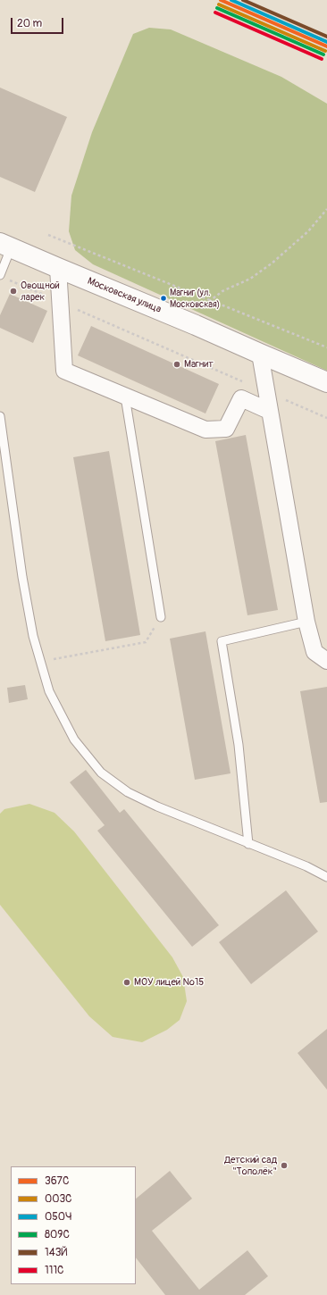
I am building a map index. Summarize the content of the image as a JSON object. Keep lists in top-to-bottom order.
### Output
{
  "streets": {
    "street": ["Московская улица"]
  },
  "places": [
    "Овощной ларек",
    "Магниг (ул. Московская)",
    "Магнит",
    "МОУ лицей №15",
    "Детский сад \"Тополёк\""
  ],
  "lines": [
    "transit line 367С",
    "transit line 050Ч",
    "transit line 143Й",
    "transit line 003С",
    "transit line 809С",
    "transit line 111С"
  ],
  "legend": [
    "367С",
    "003С",
    "050Ч",
    "809С",
    "143Й",
    "111С"
  ],
  "scale_bar": "20 m"
}
